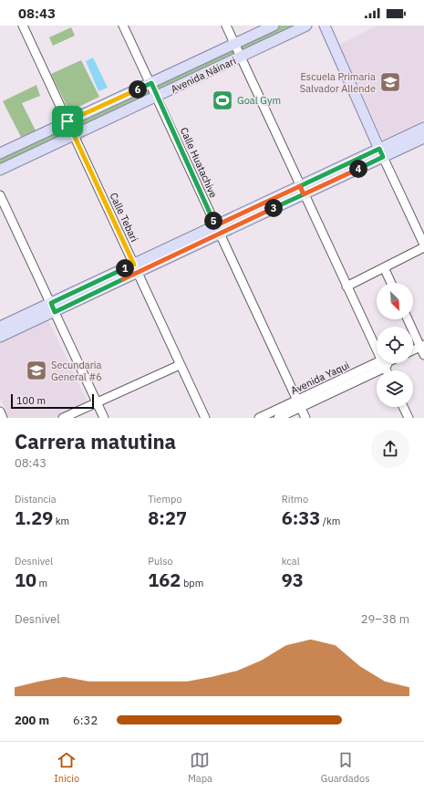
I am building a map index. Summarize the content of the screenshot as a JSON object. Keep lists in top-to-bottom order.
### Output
{
  "streets": {
    "main road": ["Avenida Náinari"],
    "street": ["Calle Huatachive", "Calle Tebari", "Avenida Yaqui"]
  },
  "crossings": [
    ["Avenida Náinari", "Calle Huatachive"],
    ["Avenida Náinari", "Calle Tebari"],
    ["Calle Huatachive", "Avenida Yaqui"]
  ],
  "places": {
    "school or university": ["Escuela Primaria Salvador Allende", "Secundaria General #6"],
    "sports": ["Goal Gym"]
  },
  "scale_bar": "100 m",
  "north": "bottom right",
  "page": {
    "status": "08:43",
    "pins": [
      "6",
      "4",
      "3",
      "5",
      "1"
    ],
    "scale": "100 m",
    "heading": ["Carrera matutina", "08:43"],
    "stats": [
      ["Distancia", "1.29 km"],
      ["Tiempo", "8:27"],
      ["Ritmo", "6:33 /km"],
      ["Desnivel", "10 m"],
      ["Pulso", "162 bpm"],
      ["kcal", "93"]
    ],
    "chart": ["Desnivel", "29–38 m"],
    "list": [
      {
        "name": "200 m",
        "note": "6:32"
      }
    ],
    "tabs": ["Inicio", "Mapa", "Guardados"]
  }
}
